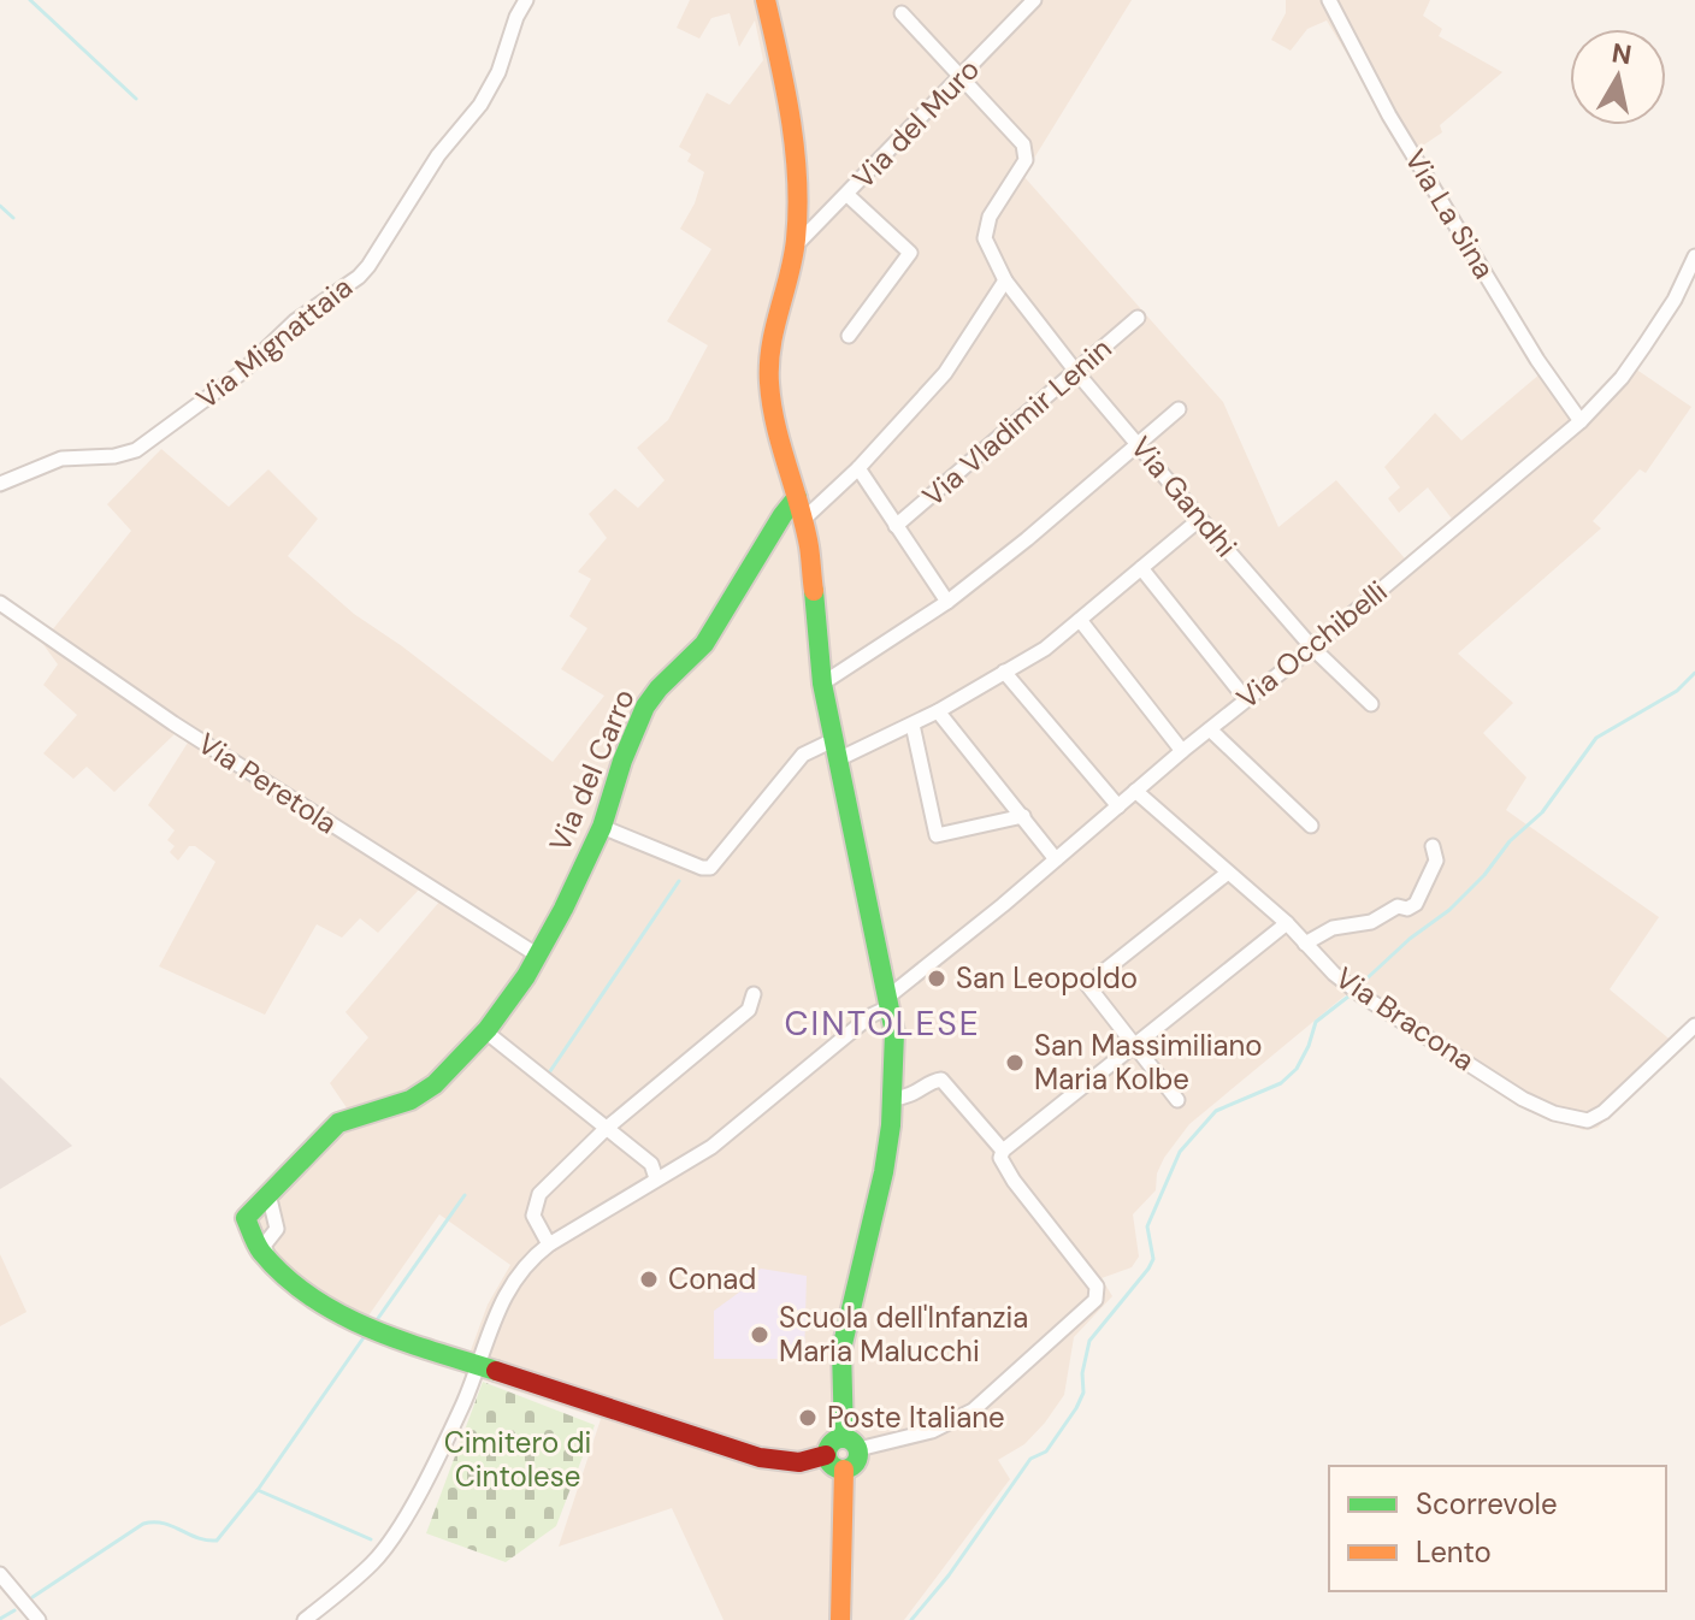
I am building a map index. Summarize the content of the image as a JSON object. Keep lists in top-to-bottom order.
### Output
{
  "streets": {
    "street": [
      "Via del Muro",
      "Via La Sina",
      "Via Mignattaia",
      "Via Vladimir Lenin",
      "Via Gandhi",
      "Via Occhibelli",
      "Via del Carro",
      "Via Peretola",
      "Via Bracona"
    ]
  },
  "crossings": [
    ["Via del Muro", "Via Gandhi"],
    ["Via La Sina", "Via Occhibelli"],
    ["Via Vladimir Lenin", "Via Gandhi"],
    ["Via Gandhi", "Via Occhibelli"],
    ["Via Occhibelli", "Via del Carro"],
    ["Via Occhibelli", "Via Bracona"],
    ["Via del Carro", "Via Peretola"]
  ],
  "districts": ["CINTOLESE"],
  "parks": ["Cimitero di Cintolese"],
  "places": [
    "San Leopoldo",
    "San Massimiliano Maria Kolbe",
    "Conad",
    "Scuola dell'Infanzia Maria Malucchi",
    "Poste Italiane"
  ],
  "legend": ["Scorrevole", "Lento"],
  "north": "top"
}
